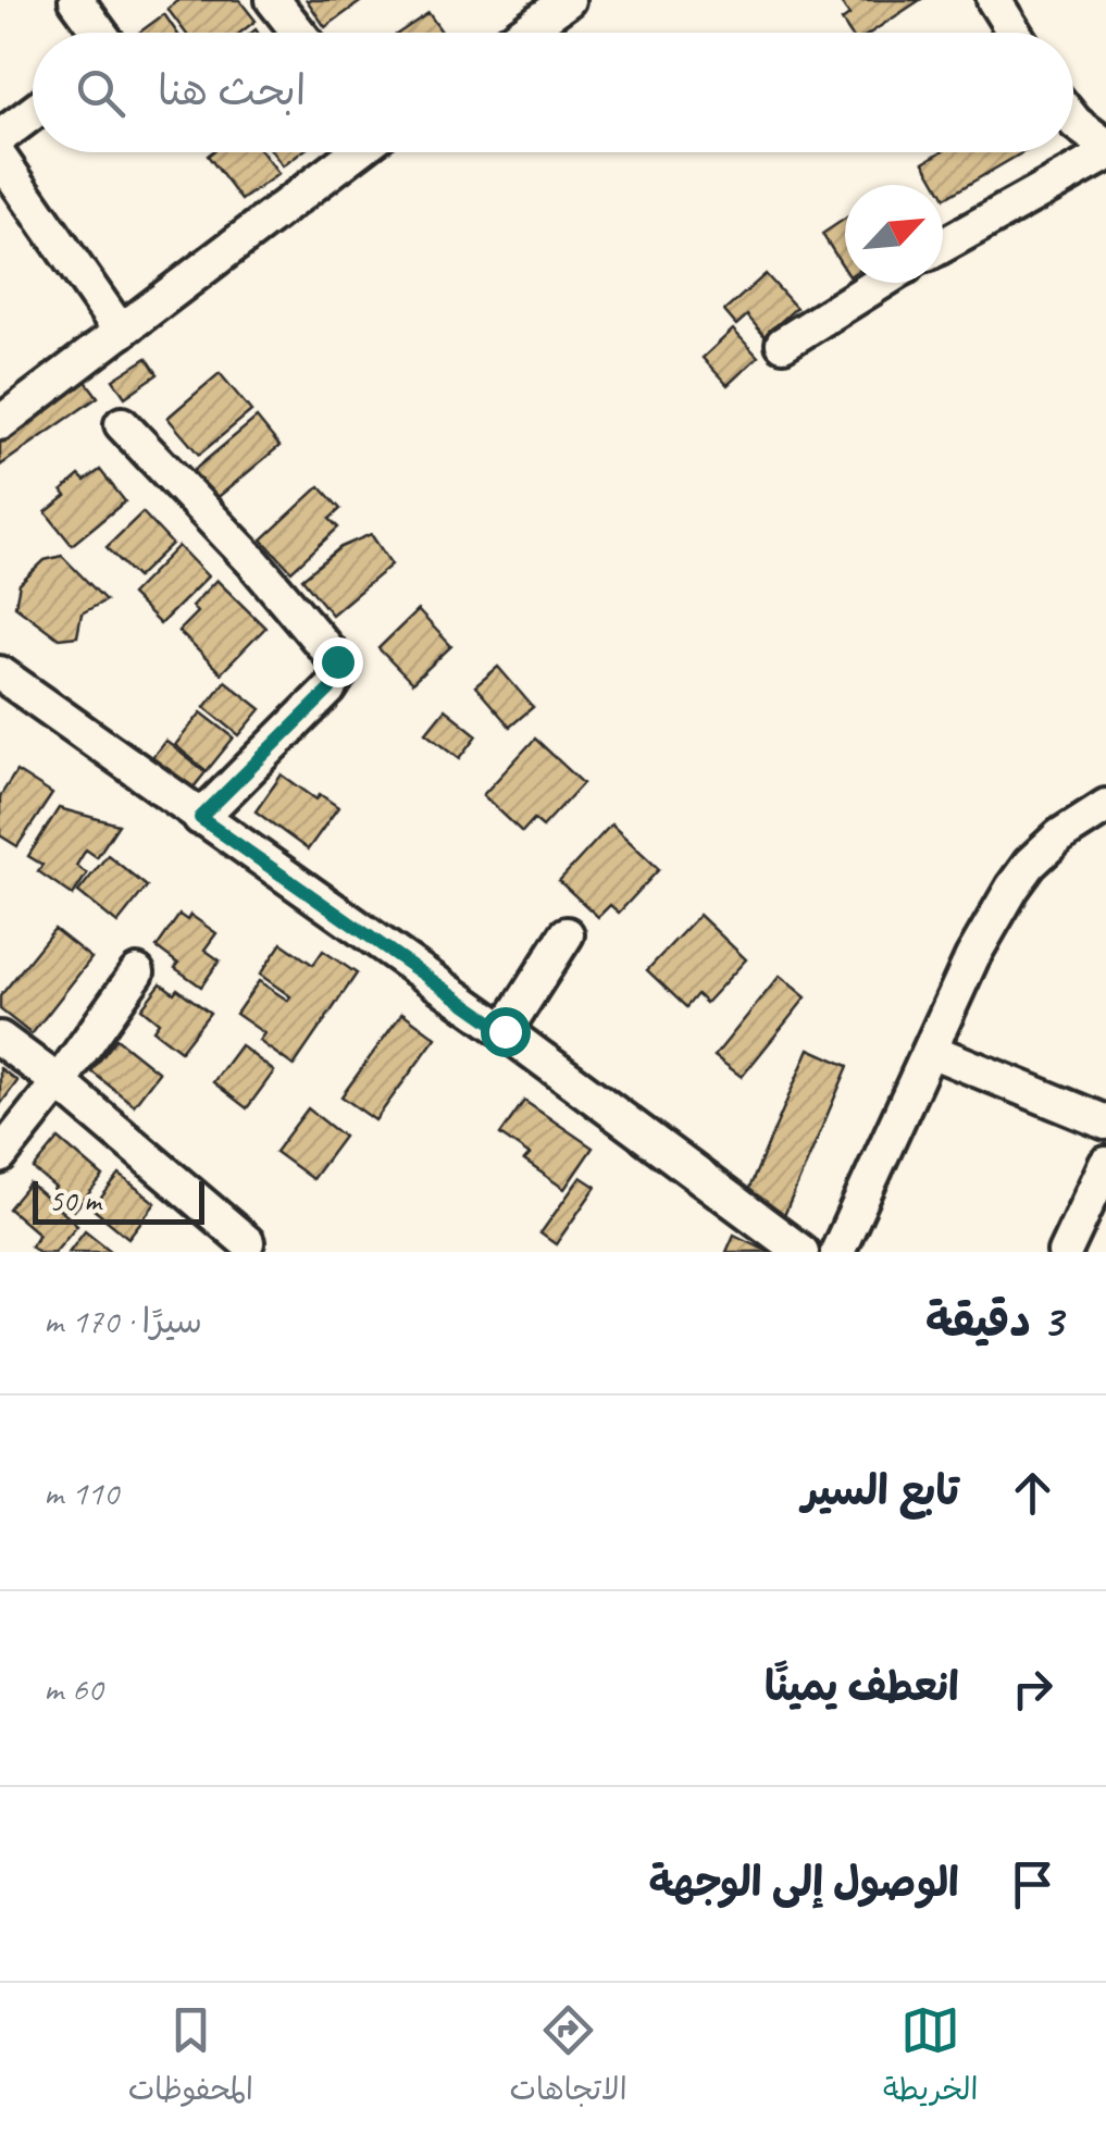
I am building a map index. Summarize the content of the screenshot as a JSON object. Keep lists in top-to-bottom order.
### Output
{
  "scale_bar": "50 m",
  "north": "top right",
  "page": {
    "search": "ابحث هنا",
    "scale": "50 m",
    "heading": ["3 دقيقة", "سيرًا · 170 m"],
    "list": [
      ["تابع السير", "110 m"],
      ["انعطف يمينًا", "60 m"],
      "الوصول إلى الوجهة"
    ],
    "nav": ["الخريطة", "الاتجاهات", "المحفوظات"]
  }
}
